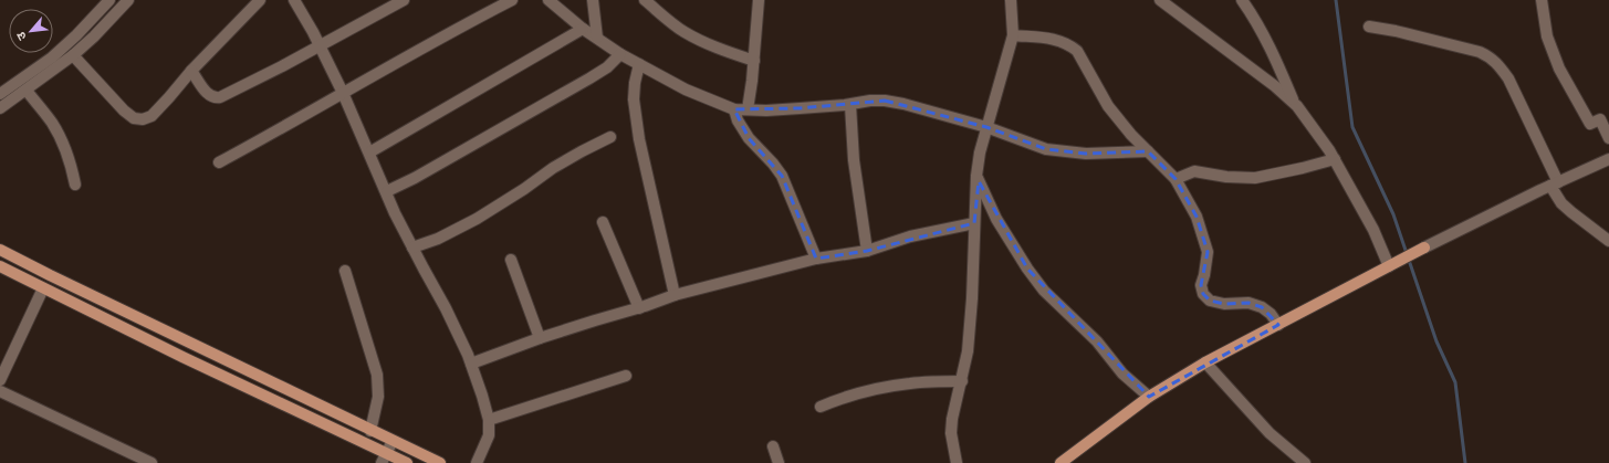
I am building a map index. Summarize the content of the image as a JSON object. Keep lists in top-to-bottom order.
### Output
{
  "north": "bottom left"
}
